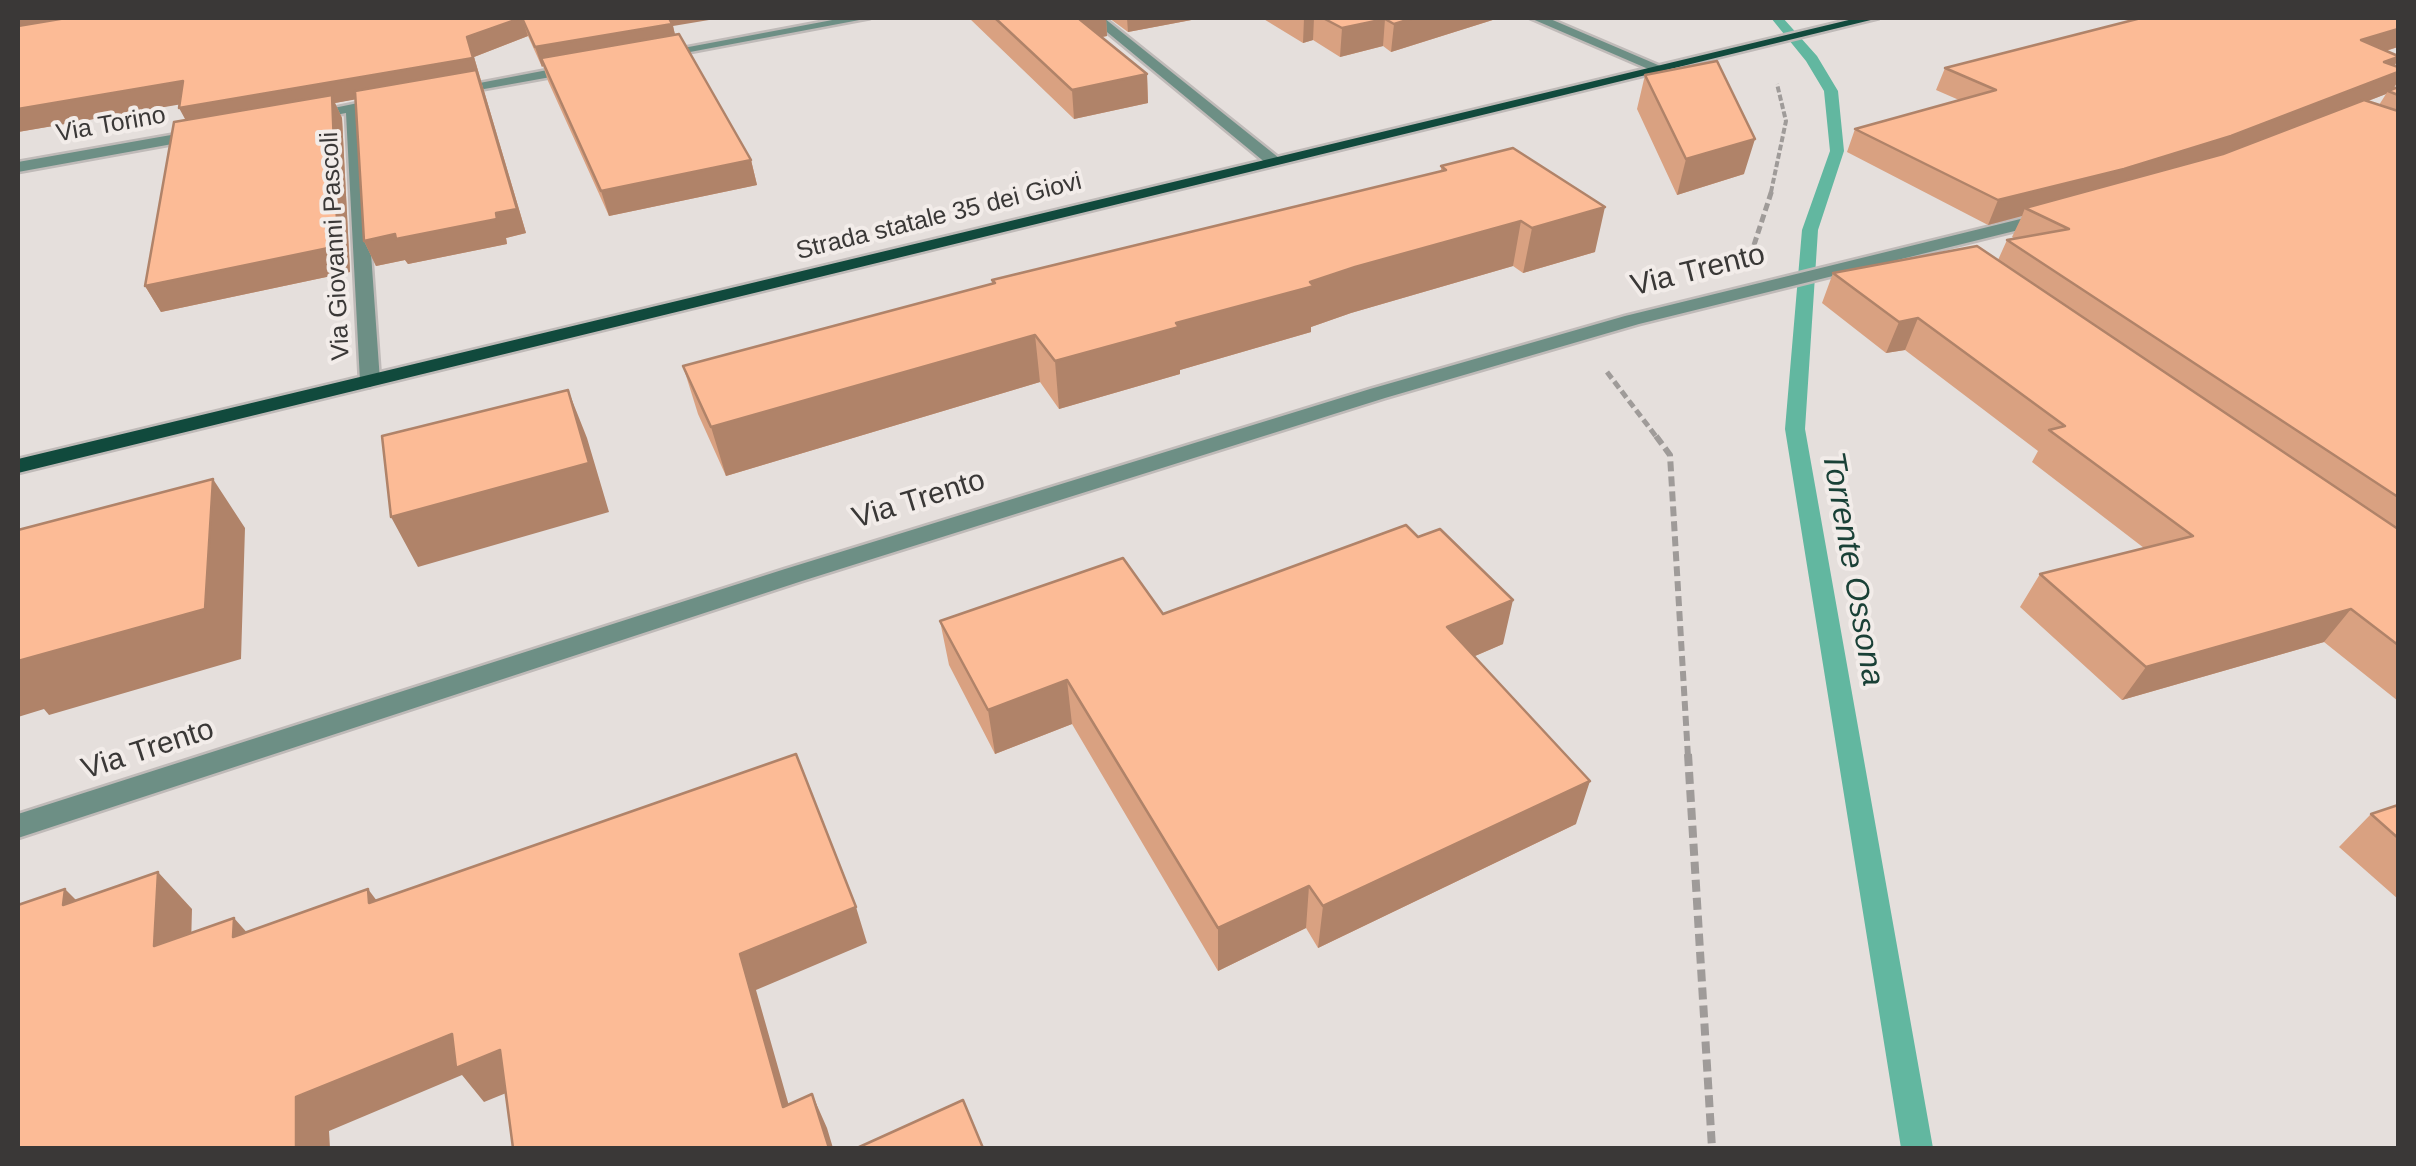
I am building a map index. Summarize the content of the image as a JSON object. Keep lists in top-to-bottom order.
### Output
{
  "streets": {
    "main road": ["Strada statale 35 dei Giovi"],
    "street": ["Via Torino", "Via Giovanni Pascoli", "Via Trento"]
  },
  "crossings": [
    ["Strada statale 35 dei Giovi", "Via Giovanni Pascoli"]
  ],
  "water": ["Torrente Ossona"]
}
